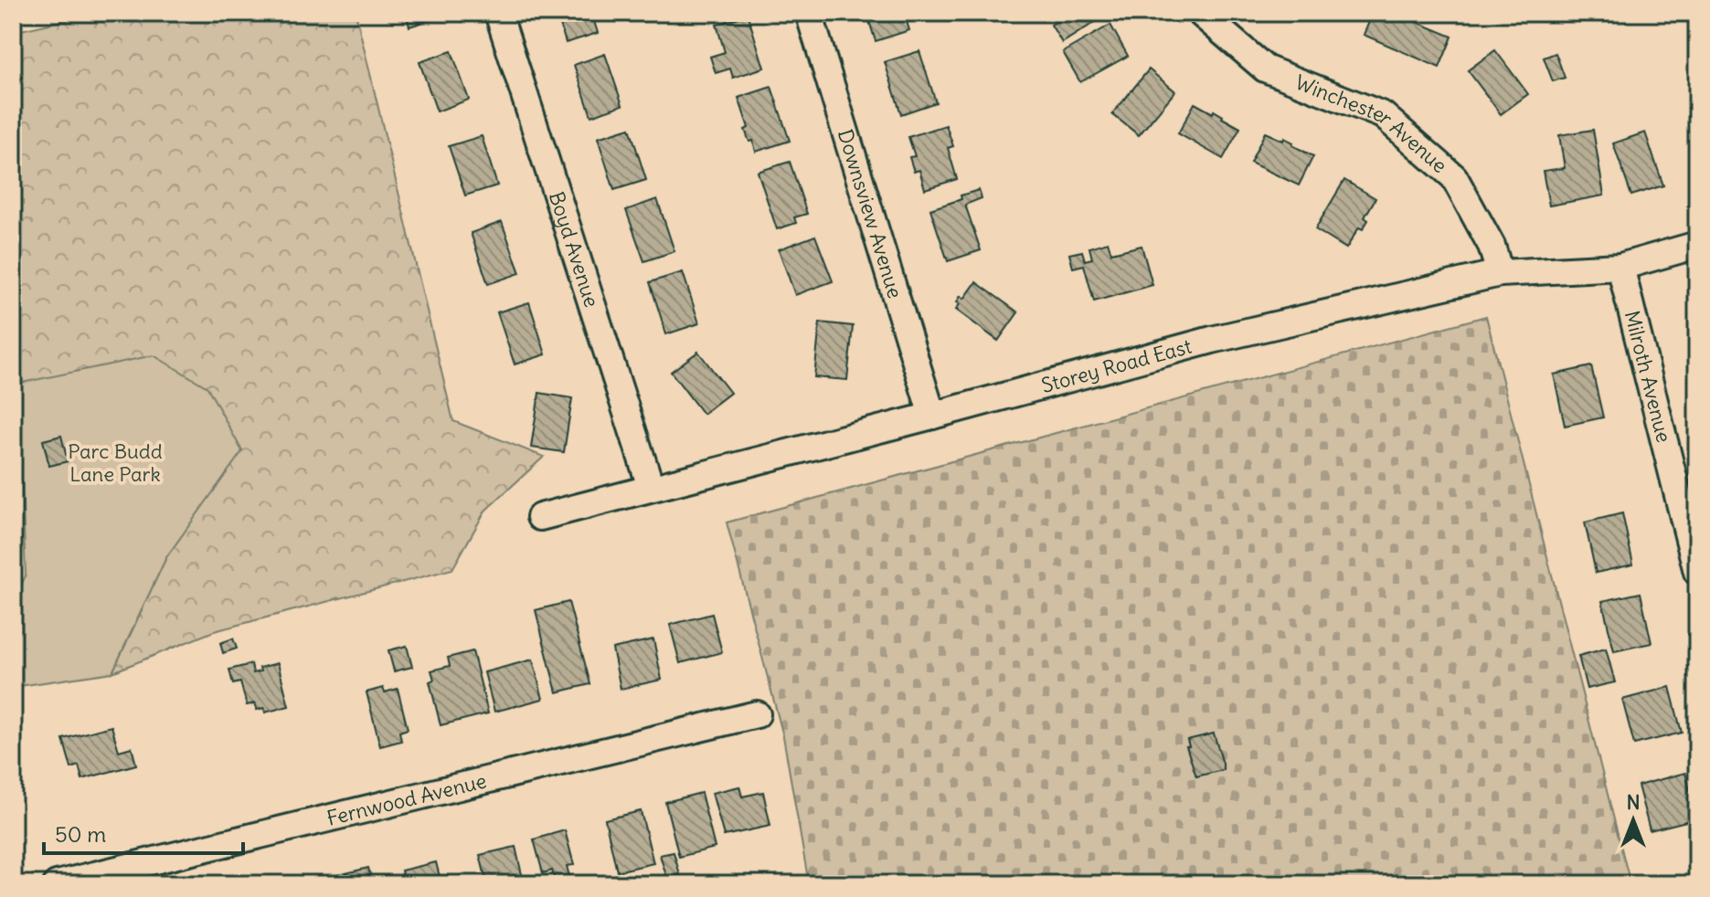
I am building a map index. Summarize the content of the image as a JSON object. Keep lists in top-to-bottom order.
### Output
{
  "streets": {
    "street": [
      "Winchester Avenue",
      "Downsview Avenue",
      "Boyd Avenue",
      "Storey Road East",
      "Milroth Avenue",
      "Fernwood Avenue"
    ]
  },
  "crossings": [
    ["Winchester Avenue", "Storey Road East"],
    ["Downsview Avenue", "Storey Road East"],
    ["Boyd Avenue", "Storey Road East"],
    ["Storey Road East", "Milroth Avenue"]
  ],
  "parks": ["Parc Budd Lane Park"],
  "scale_bar": "50 m",
  "north": "top"
}
